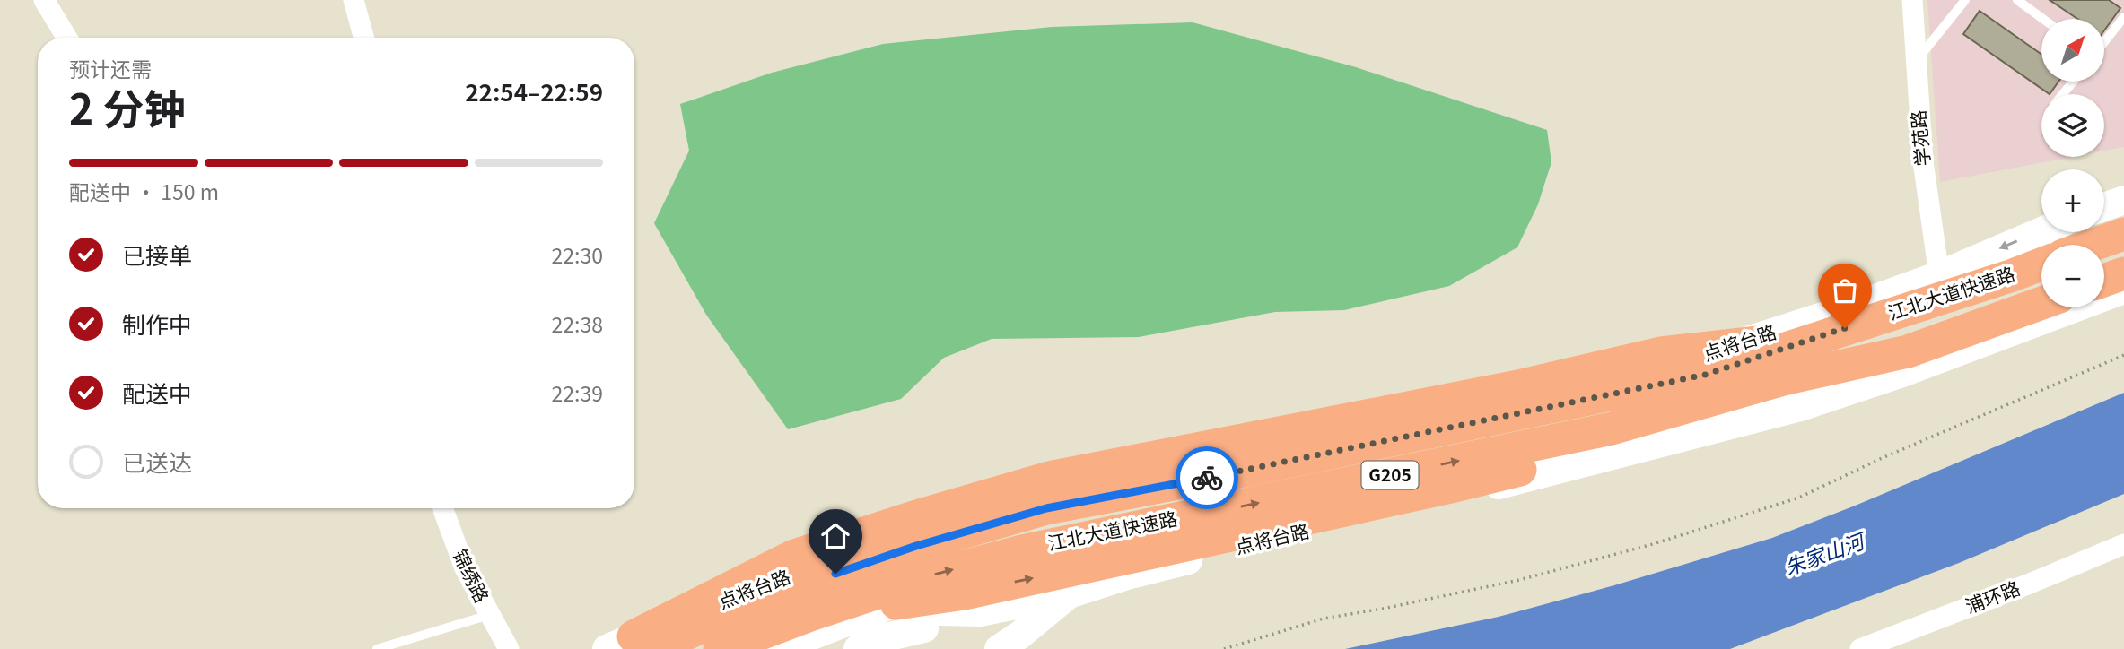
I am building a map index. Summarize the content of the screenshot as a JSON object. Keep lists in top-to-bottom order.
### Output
{
  "streets": {
    "highway": ["江北大道快速路", "G205"],
    "main road": ["点将台路"],
    "street": ["学苑路", "锦绣路", "浦环路"]
  },
  "crossings": [
    ["学苑路", "点将台路"],
    ["江北大道快速路", "点将台路"]
  ],
  "water": ["朱家山河"],
  "north": "top right",
  "page": {
    "map_buttons": ["+", "−"],
    "heading": ["2 分钟", "预计还需", "22:54–22:59"],
    "bar": "配送中 · 150 m",
    "list": [
      ["已接单", "22:30"],
      ["制作中", "22:38"],
      ["配送中", "22:39"],
      "已送达"
    ]
  }
}
